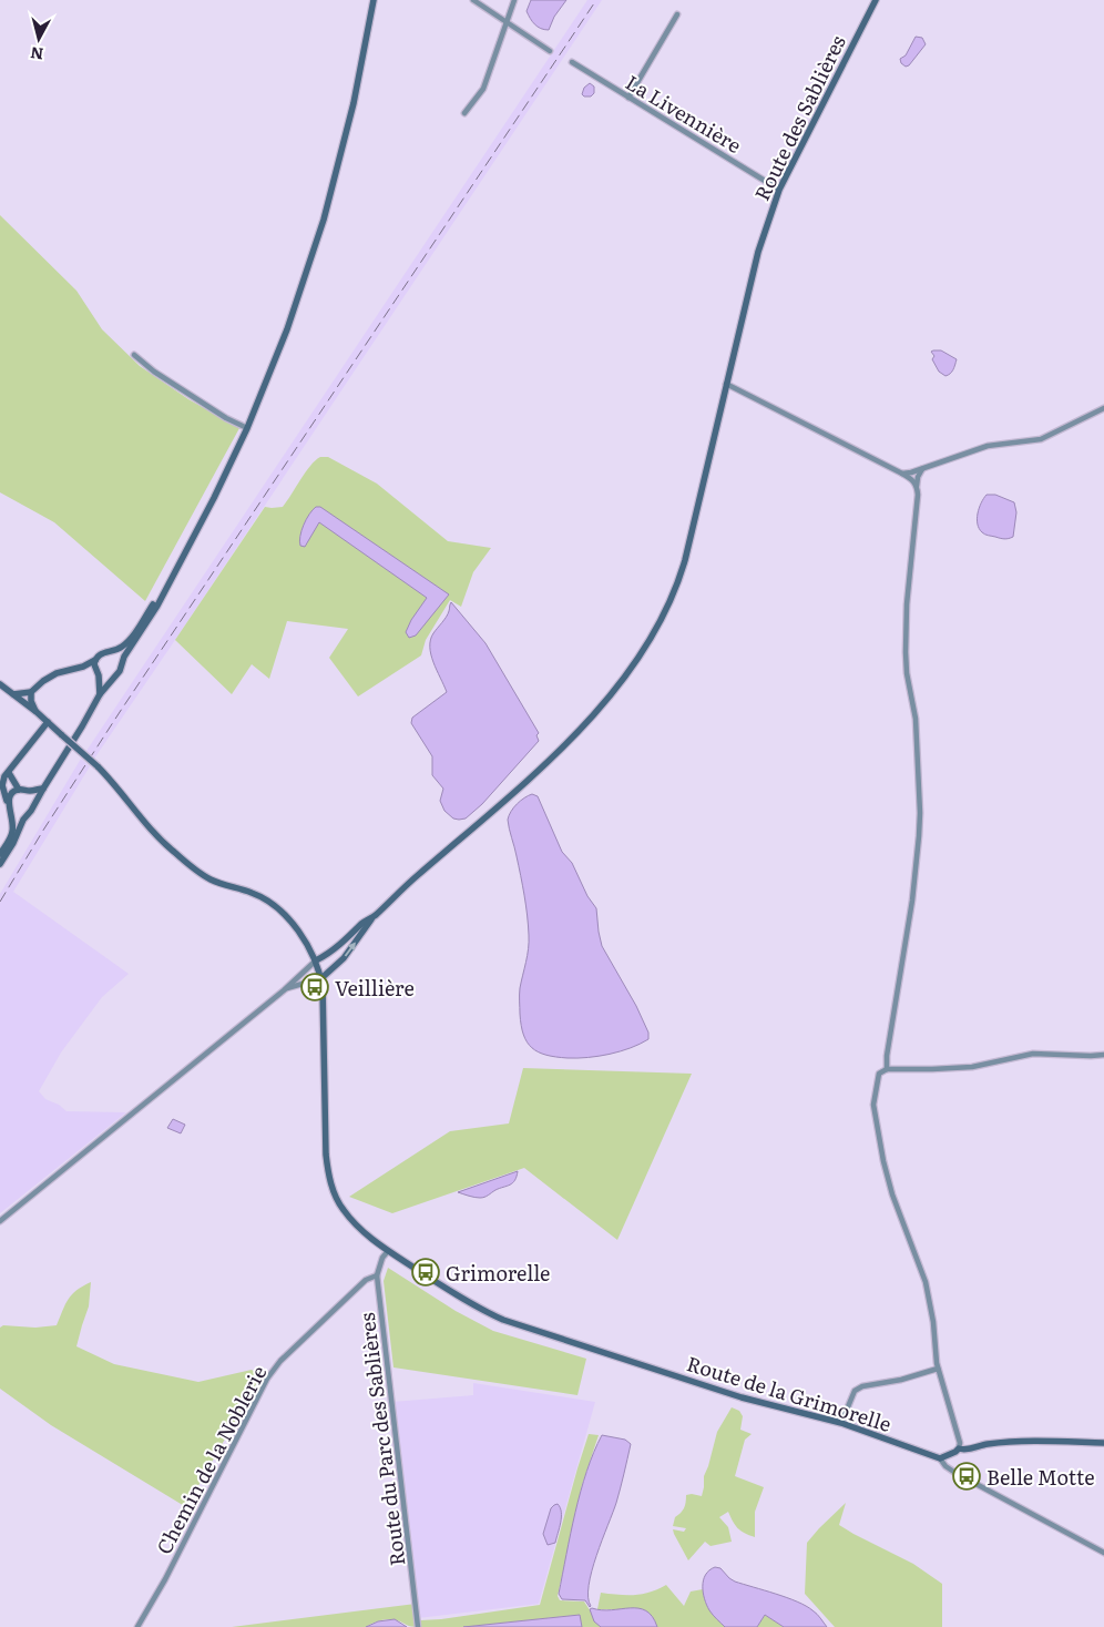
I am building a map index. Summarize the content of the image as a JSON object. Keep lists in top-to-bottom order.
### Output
{
  "streets": {
    "street": [
      "La Livennière",
      "Route des Sablières",
      "Route de la Grimorelle",
      "Route du Parc des Sablières",
      "Chemin de la Noblerie"
    ]
  },
  "crossings": [
    ["La Livennière", "Route des Sablières"],
    ["Route du Parc des Sablières", "Chemin de la Noblerie"]
  ],
  "places": {
    "bus stop": ["Veillière", "Grimorelle", "Belle Motte"]
  },
  "north": "bottom"
}
